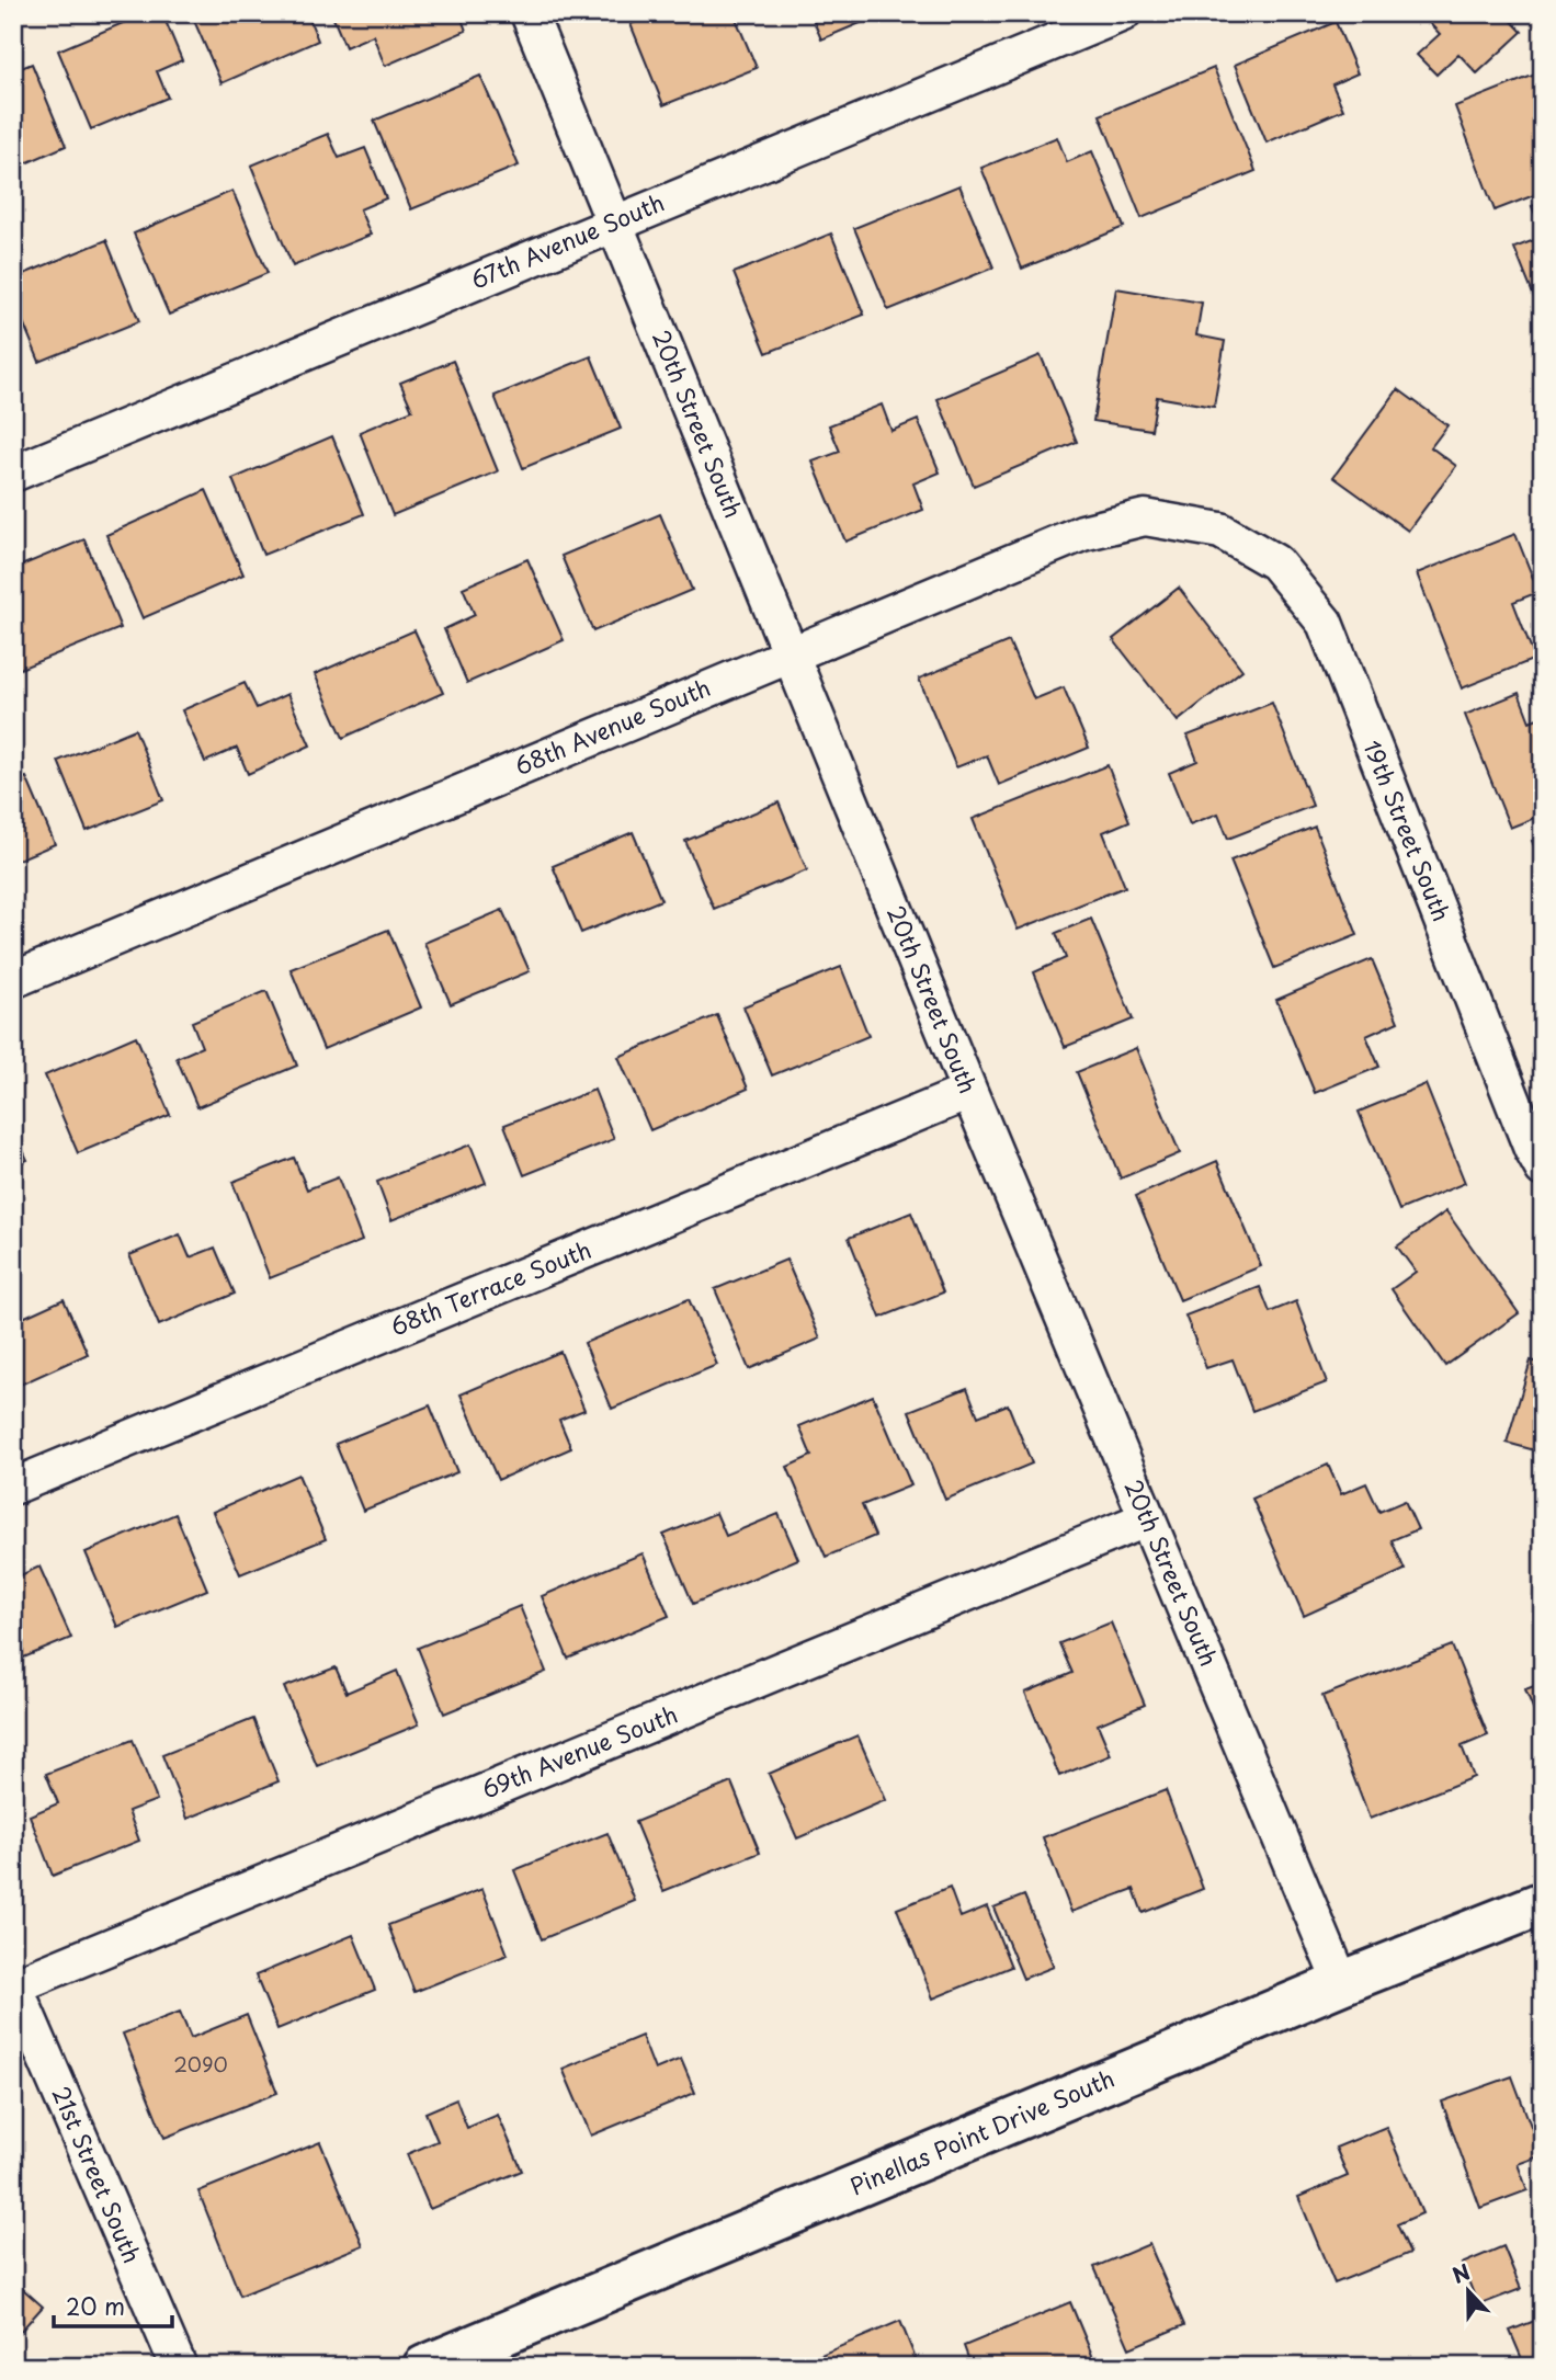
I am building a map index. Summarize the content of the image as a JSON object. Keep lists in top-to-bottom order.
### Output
{
  "streets": {
    "street": [
      "67th Avenue South",
      "20th Street South",
      "68th Avenue South",
      "19th Street South",
      "68th Terrace South",
      "69th Avenue South",
      "Pinellas Point Drive South",
      "21st Street South"
    ]
  },
  "crossings": [
    ["67th Avenue South", "20th Street South"],
    ["20th Street South", "68th Avenue South"],
    ["20th Street South", "68th Terrace South"],
    ["20th Street South", "69th Avenue South"],
    ["20th Street South", "Pinellas Point Drive South"],
    ["68th Avenue South", "19th Street South"],
    ["69th Avenue South", "21st Street South"]
  ],
  "house_numbers": ["2090"],
  "scale_bar": "20 m",
  "north": "top"
}
